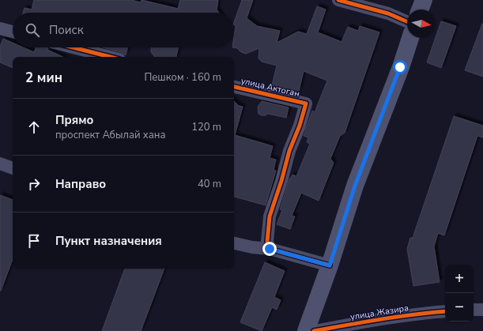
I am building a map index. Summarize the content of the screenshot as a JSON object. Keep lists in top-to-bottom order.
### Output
{
  "streets": {
    "street": ["улица Актоган", "улица Жазира"]
  },
  "north": "right",
  "page": {
    "search": "Поиск",
    "heading": ["2 мин", "Пешком · 160 m"],
    "list": [
      ["Прямо", "проспект Абылай хана", "120 m"],
      ["Направо", "40 m"],
      "Пункт назначения"
    ],
    "map_buttons": ["+", "−"]
  }
}
